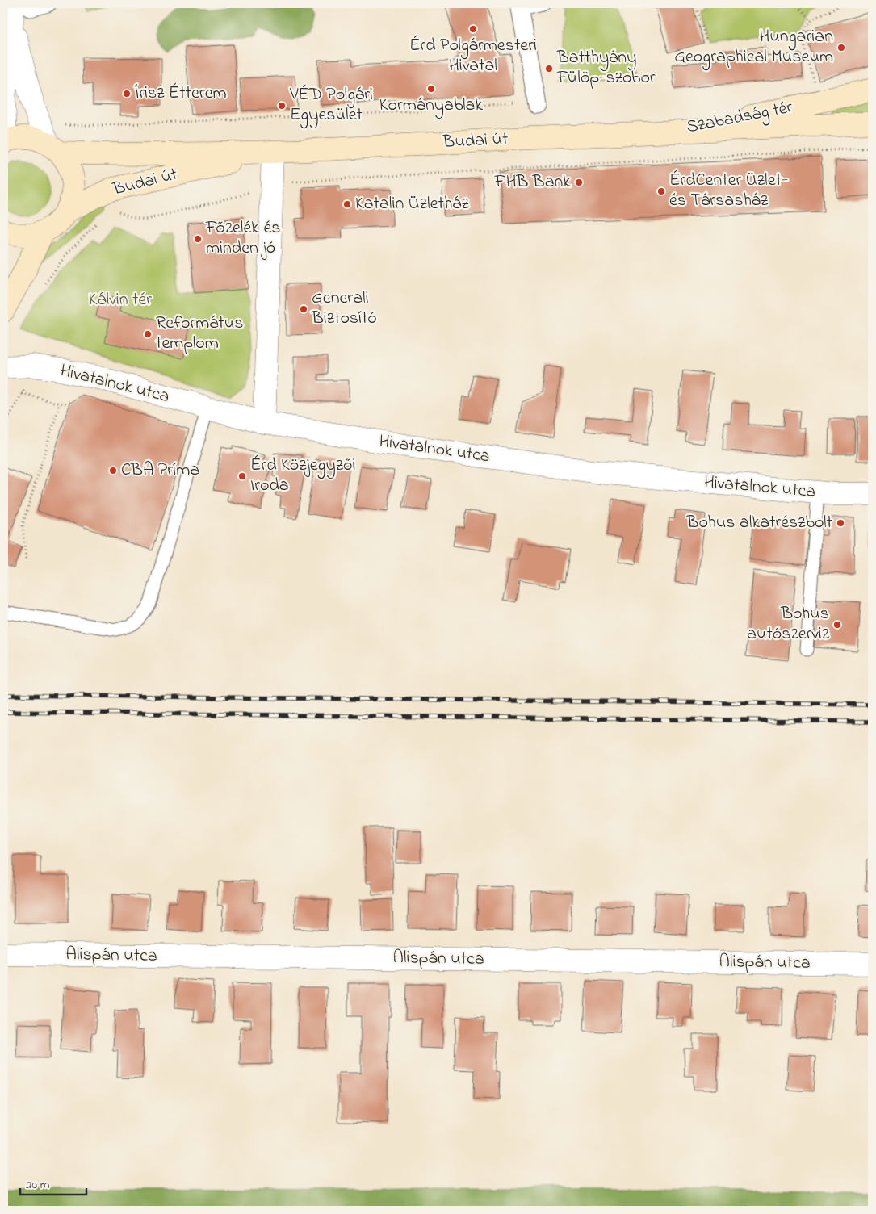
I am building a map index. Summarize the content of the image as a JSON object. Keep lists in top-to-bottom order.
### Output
{
  "streets": {
    "main road": ["Szabadság tér", "Budai út"],
    "street": ["Hivatalnok utca", "Alispán utca"]
  },
  "crossings": [
    ["Szabadság tér", "Budai út"]
  ],
  "parks": ["Kálvin tér"],
  "places": [
    "Érd Polgármesteri Hivatal",
    "Hungarian Geographical Museum",
    "Batthyány Fülöp-szobor",
    "Kormányablak",
    "Írisz Étterem",
    "VÉD Polgári Egyesület",
    "FHB Bank",
    "ÉrdCenter Üzlet- és Társasház",
    "Katalin Üzletház",
    "Főzelék és minden jó",
    "Generali Biztosító",
    "Református templom",
    "CBA Príma",
    "Érd Közjegyzői Iroda",
    "Bohus alkatrészbolt",
    "Bohus autószerviz"
  ],
  "scale_bar": "20 m"
}
